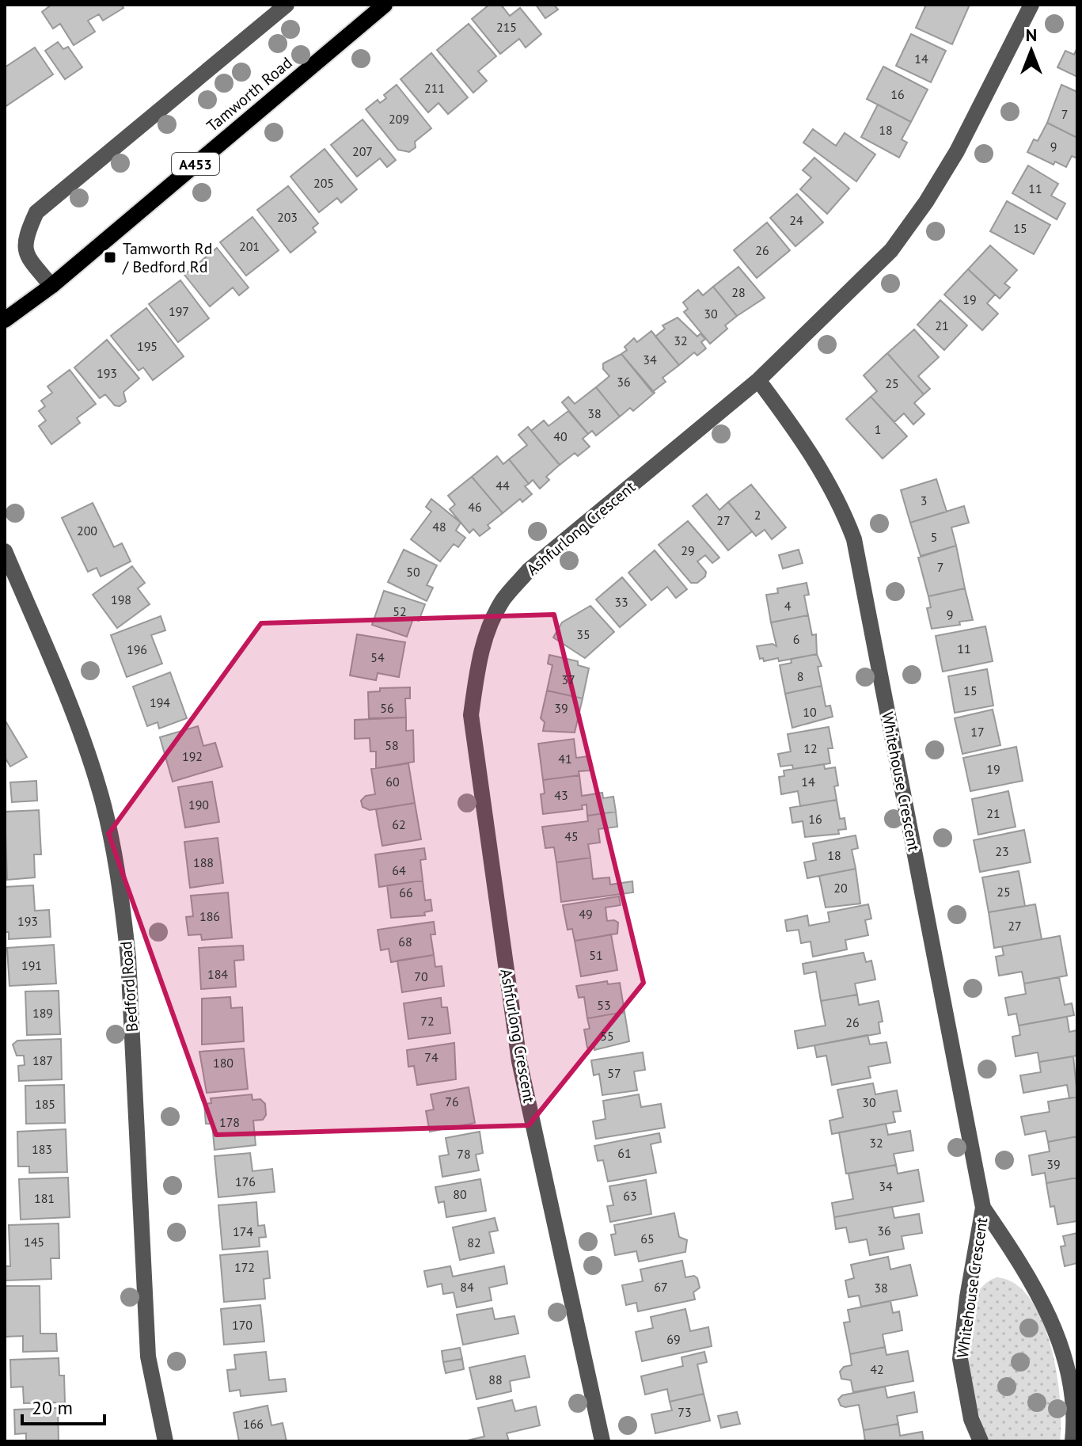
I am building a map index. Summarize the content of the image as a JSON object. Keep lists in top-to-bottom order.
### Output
{
  "streets": {
    "main road": ["Tamworth Road", "A453"],
    "street": ["Ashfurlong Crescent", "Whitehouse Crescent", "Bedford Road"]
  },
  "crossings": [
    ["Ashfurlong Crescent", "Whitehouse Crescent"]
  ],
  "places": {
    "transit": ["Tamworth Rd / Bedford Rd"]
  },
  "house_numbers": [
    "215",
    "14",
    "211",
    "16",
    "7",
    "209",
    "18",
    "9",
    "207",
    "205",
    "11",
    "203",
    "24",
    "15",
    "201",
    "26",
    "28",
    "19",
    "197",
    "30",
    "21",
    "32",
    "195",
    "34",
    "193",
    "36",
    "25",
    "38",
    "1",
    "40",
    "44",
    "3",
    "46",
    "2",
    "27",
    "48",
    "200",
    "5",
    "29",
    "7",
    "50",
    "198",
    "33",
    "4",
    "52",
    "9",
    "35",
    "6",
    "11",
    "196",
    "54",
    "8",
    "37",
    "15",
    "194",
    "56",
    "39",
    "10",
    "17",
    "58",
    "12",
    "192",
    "41",
    "19",
    "60",
    "14",
    "43",
    "190",
    "21",
    "16",
    "62",
    "45",
    "23",
    "18",
    "188",
    "64",
    "20",
    "25",
    "66",
    "49",
    "186",
    "193",
    "27",
    "68",
    "51",
    "191",
    "184",
    "70",
    "53",
    "189",
    "72",
    "26",
    "55",
    "74",
    "187",
    "180",
    "57",
    "76",
    "30",
    "185",
    "178",
    "32",
    "183",
    "61",
    "78",
    "39",
    "176",
    "34",
    "80",
    "63",
    "181",
    "36",
    "174",
    "65",
    "145",
    "82",
    "172",
    "84",
    "67",
    "38",
    "170",
    "69",
    "42",
    "88",
    "73",
    "166"
  ],
  "scale_bar": "20 m",
  "north": "top"
}
